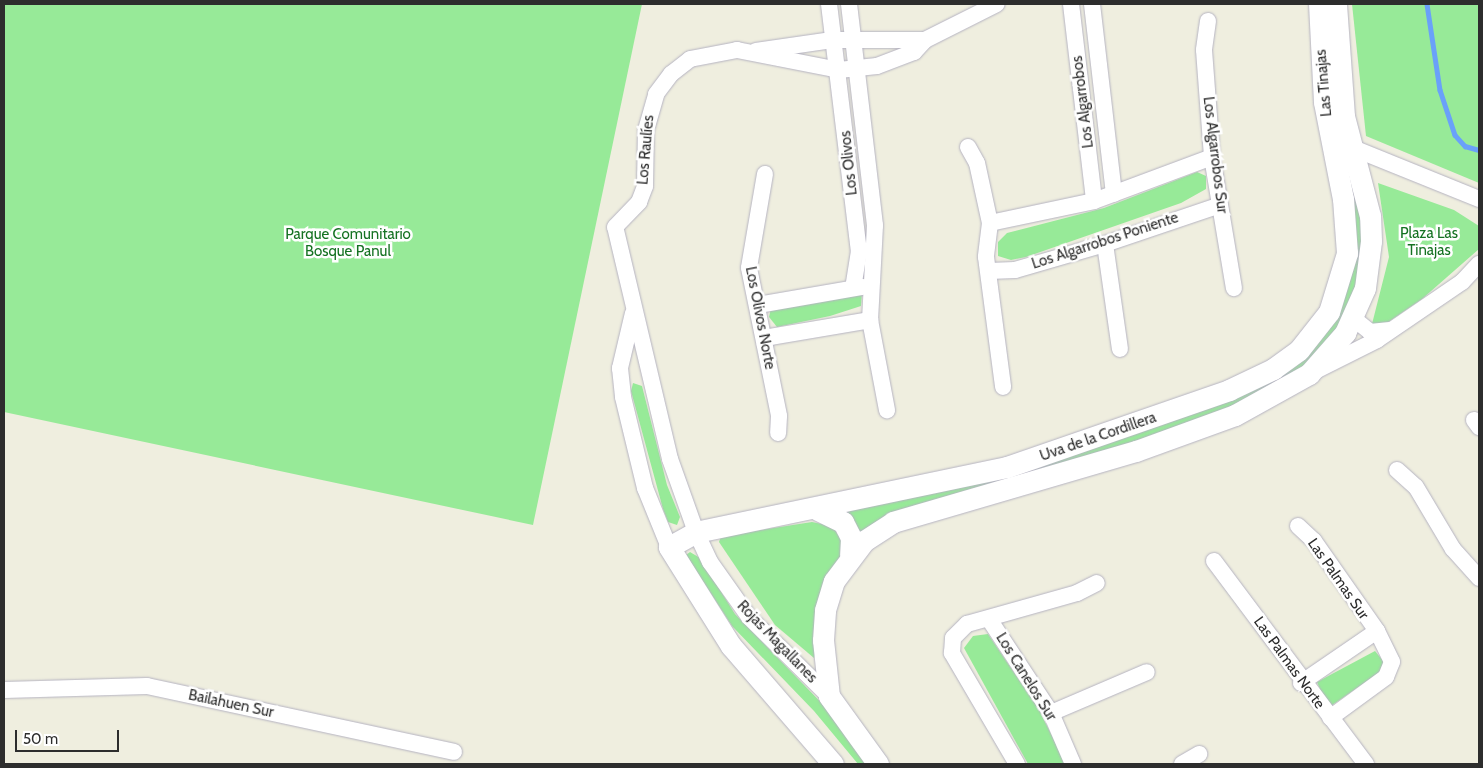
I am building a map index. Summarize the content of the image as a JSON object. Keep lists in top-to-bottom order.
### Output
{
  "streets": {
    "street": [
      "Las Tinajas",
      "Los Algarrobos",
      "Los Raulíes",
      "Los Algarrobos Sur",
      "Los Olivos",
      "Los Algarrobos Poniente",
      "Los Olivos Norte",
      "Uva de la Cordillera",
      "Las Palmas Sur",
      "Rojas Magallanes",
      "Las Palmas Norte",
      "Los Canelos Sur",
      "Bailahuen Sur"
    ]
  },
  "crossings": [
    ["Las Tinajas", "Uva de la Cordillera"],
    ["Los Raulíes", "Los Olivos"],
    ["Los Raulíes", "Rojas Magallanes"],
    ["Los Algarrobos Sur", "Los Algarrobos Poniente"],
    ["Uva de la Cordillera", "Rojas Magallanes"],
    ["Las Palmas Sur", "Las Palmas Norte"]
  ],
  "parks": ["Plaza Las Tinajas", "Parque Comunitario Bosque Panul"],
  "scale_bar": "50 m"
}
